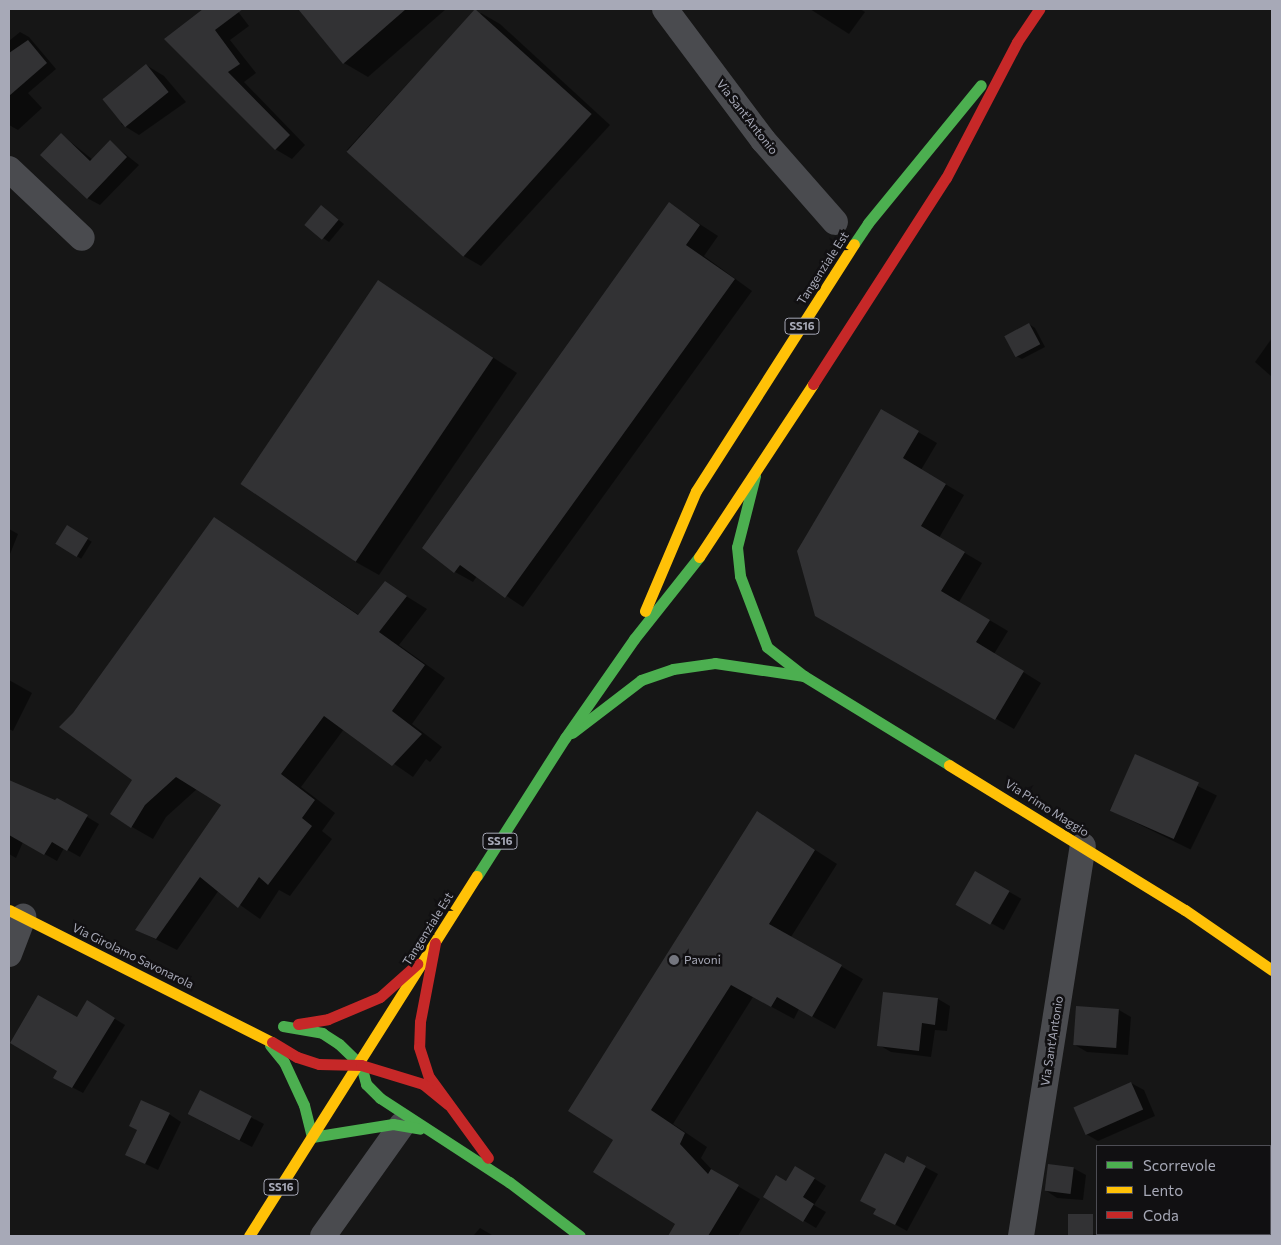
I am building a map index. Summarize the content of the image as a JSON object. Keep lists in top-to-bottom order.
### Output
{
  "streets": {
    "street": [
      "Via Sant'Antonio",
      "Tangenziale Est",
      "SS16",
      "Via Primo Maggio",
      "Via Girolamo Savonarola"
    ]
  },
  "crossings": [
    ["Via Sant'Antonio", "Via Primo Maggio"],
    ["Tangenziale Est", "Via Primo Maggio"],
    ["Tangenziale Est", "Via Girolamo Savonarola"]
  ],
  "places": ["Pavoni"],
  "legend": ["Scorrevole", "Lento", "Coda"]
}
